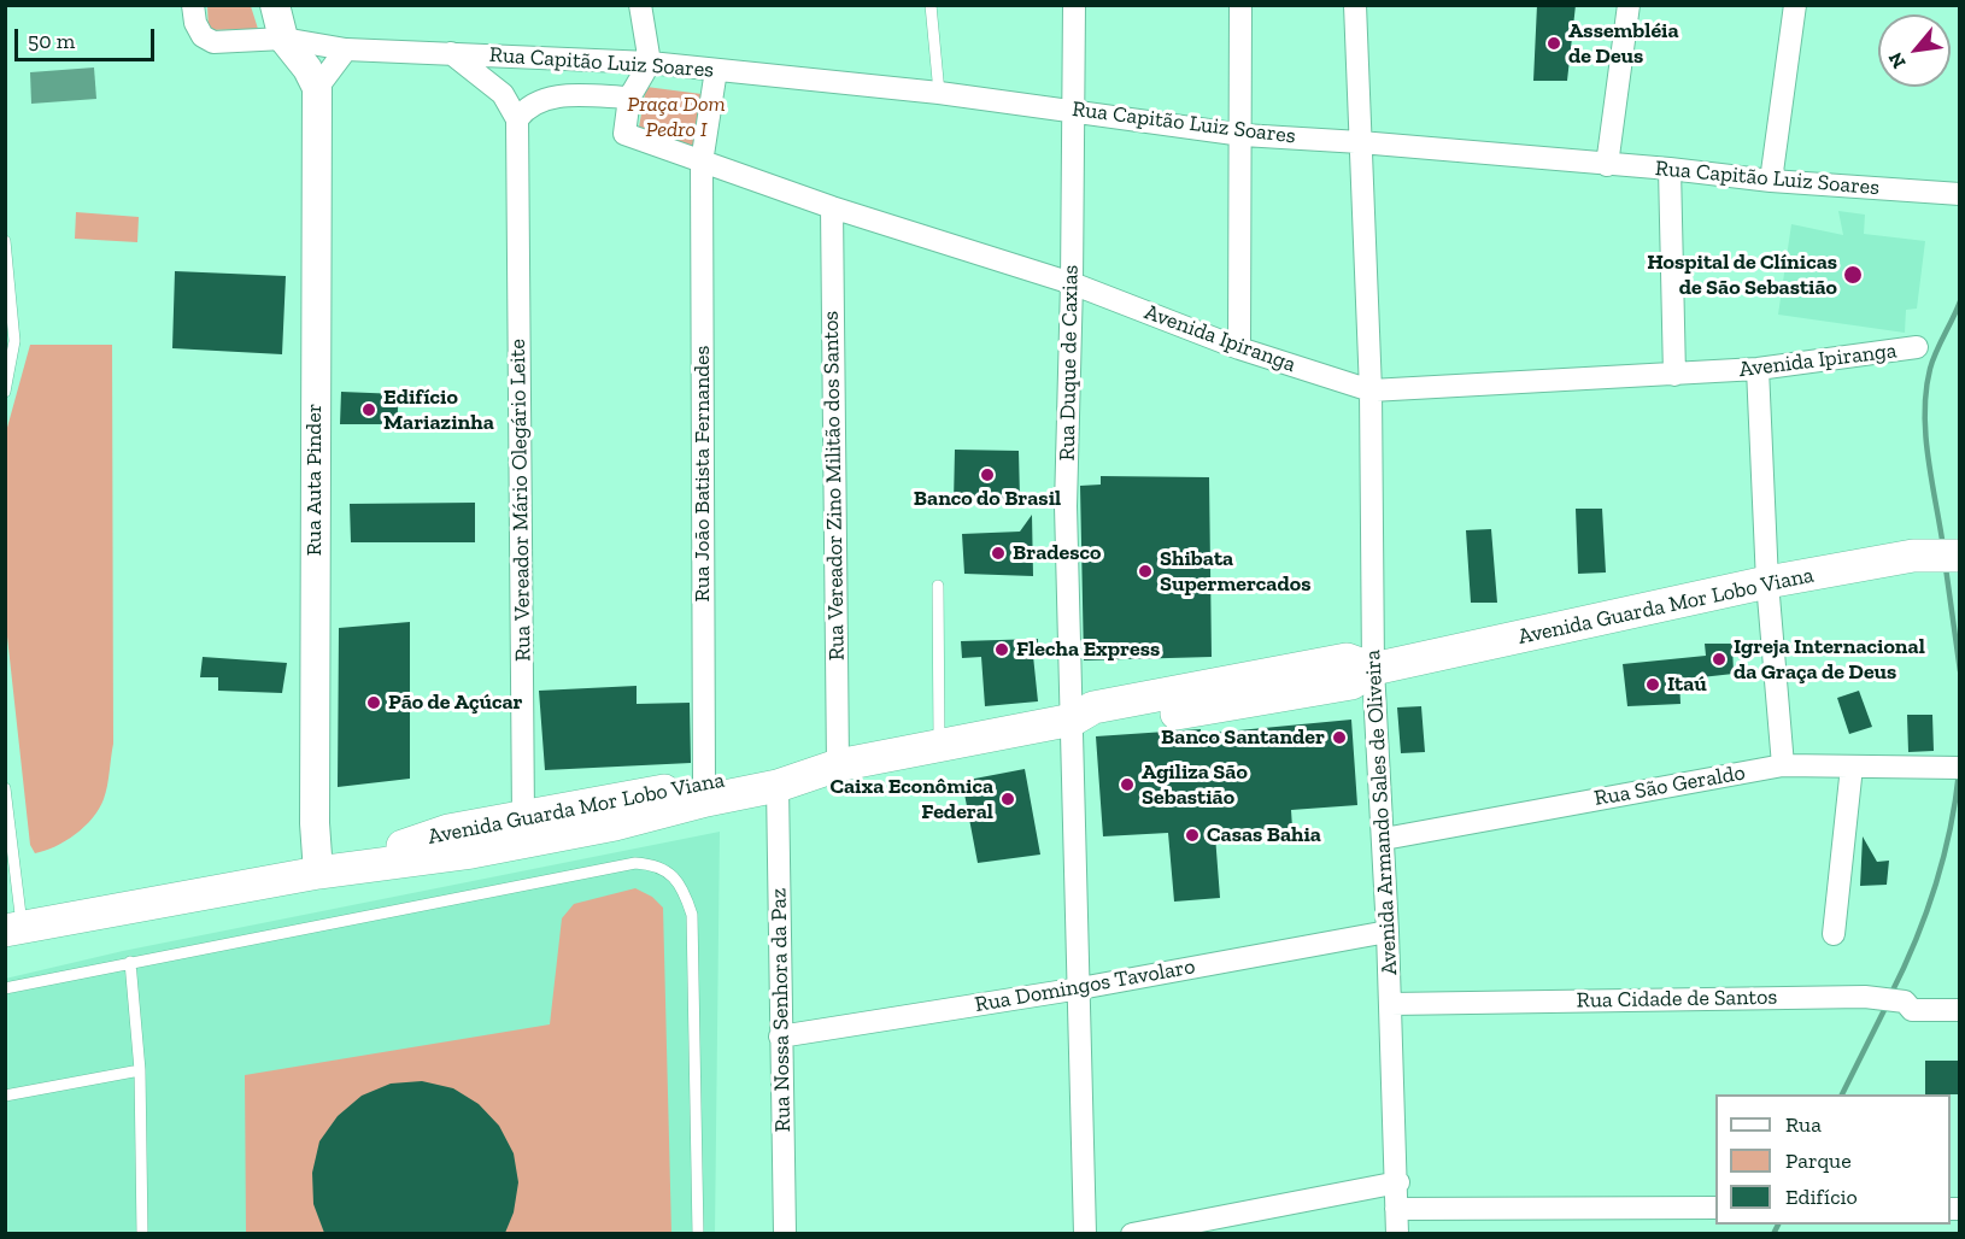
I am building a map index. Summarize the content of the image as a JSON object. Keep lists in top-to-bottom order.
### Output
{
  "streets": {
    "main road": ["Rua Auta Pinder", "Avenida Guarda Mor Lobo Viana"],
    "street": [
      "Rua Capitão Luiz Soares",
      "Avenida Ipiranga",
      "Rua Duque de Caxias",
      "Rua João Batista Fernandes",
      "Rua Vereador Zino Militão dos Santos",
      "Rua Vereador Mário Olegário Leite",
      "Rua São Geraldo",
      "Avenida Armando Sales de Oliveira",
      "Rua Domingos Tavolaro",
      "Rua Cidade de Santos",
      "Rua Nossa Senhora da Paz"
    ]
  },
  "crossings": [
    ["Rua Capitão Luiz Soares", "Avenida Ipiranga"],
    ["Rua Capitão Luiz Soares", "Rua Duque de Caxias"],
    ["Rua Capitão Luiz Soares", "Rua João Batista Fernandes"],
    ["Rua Capitão Luiz Soares", "Rua Vereador Mário Olegário Leite"],
    ["Rua Capitão Luiz Soares", "Avenida Armando Sales de Oliveira"],
    ["Avenida Ipiranga", "Rua Duque de Caxias"],
    ["Avenida Ipiranga", "Rua João Batista Fernandes"],
    ["Avenida Ipiranga", "Rua Vereador Zino Militão dos Santos"],
    ["Avenida Ipiranga", "Avenida Armando Sales de Oliveira"],
    ["Rua Duque de Caxias", "Avenida Guarda Mor Lobo Viana"],
    ["Rua Duque de Caxias", "Rua Domingos Tavolaro"],
    ["Rua João Batista Fernandes", "Avenida Guarda Mor Lobo Viana"],
    ["Rua Auta Pinder", "Avenida Guarda Mor Lobo Viana"],
    ["Rua Vereador Zino Militão dos Santos", "Avenida Guarda Mor Lobo Viana"],
    ["Rua Vereador Mário Olegário Leite", "Avenida Guarda Mor Lobo Viana"],
    ["Avenida Guarda Mor Lobo Viana", "Avenida Armando Sales de Oliveira"],
    ["Avenida Guarda Mor Lobo Viana", "Rua Nossa Senhora da Paz"],
    ["Rua São Geraldo", "Avenida Armando Sales de Oliveira"],
    ["Avenida Armando Sales de Oliveira", "Rua Domingos Tavolaro"],
    ["Avenida Armando Sales de Oliveira", "Rua Cidade de Santos"],
    ["Rua Domingos Tavolaro", "Rua Nossa Senhora da Paz"]
  ],
  "parks": ["Praça Dom Pedro I"],
  "places": [
    "Assembléia de Deus",
    "Hospital de Clínicas de São Sebastião",
    "Edifício Mariazinha",
    "Banco do Brasil",
    "Bradesco",
    "Shibata Supermercados",
    "Flecha Express",
    "Igreja Internacional da Graça de Deus",
    "Itaú",
    "Pão de Açúcar",
    "Banco Santander",
    "Agiliza São Sebastião",
    "Caixa Econômica Federal",
    "Casas Bahia"
  ],
  "legend": ["Rua", "Parque", "Edifício"],
  "scale_bar": "50 m",
  "north": "bottom left"
}
